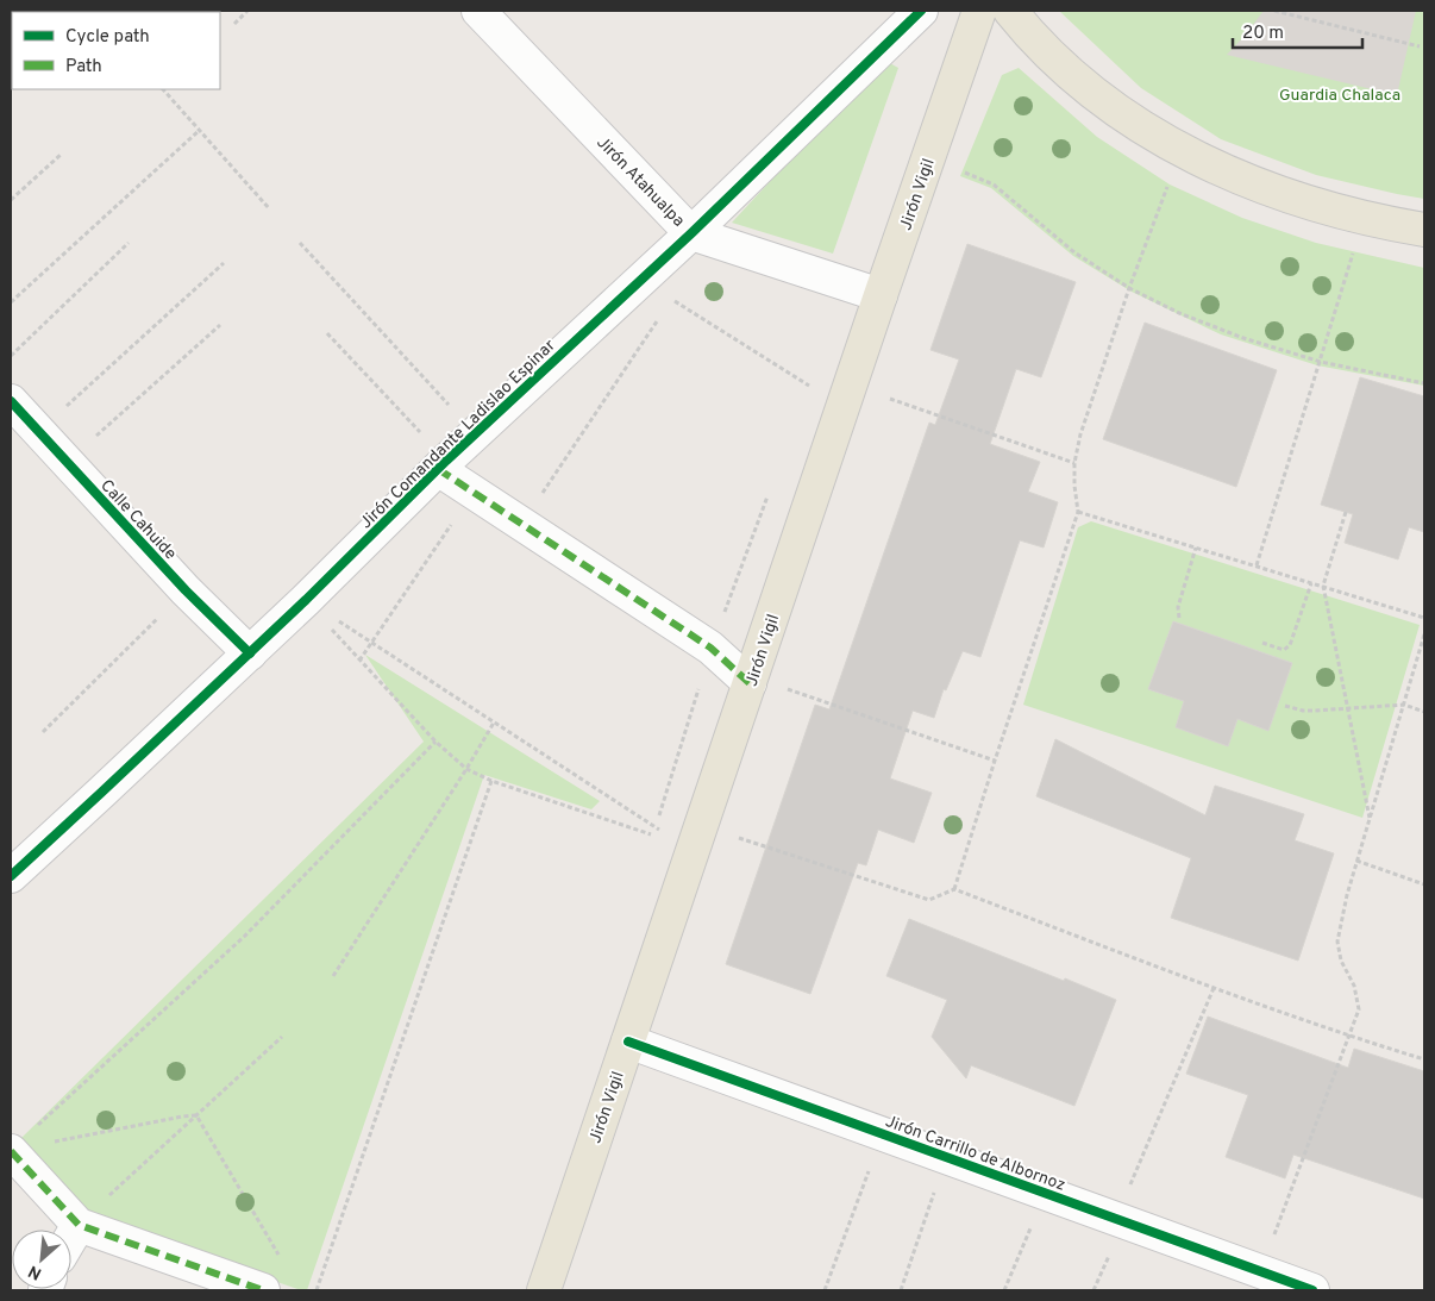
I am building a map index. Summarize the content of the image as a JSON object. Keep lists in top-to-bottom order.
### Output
{
  "streets": {
    "main road": ["Jirón Vigil"],
    "street": [
      "Jirón Atahualpa",
      "Jirón Comandante Ladislao Espinar",
      "Calle Cahuide",
      "Jirón Carrillo de Albornoz"
    ]
  },
  "crossings": [
    ["Jirón Atahualpa", "Jirón Vigil"],
    ["Jirón Atahualpa", "Jirón Comandante Ladislao Espinar"],
    ["Jirón Vigil", "Jirón Carrillo de Albornoz"],
    ["Jirón Comandante Ladislao Espinar", "Calle Cahuide"]
  ],
  "parks": ["Guardia Chalaca"],
  "legend": ["Cycle path", "Path"],
  "scale_bar": "20 m",
  "north": "bottom left"
}
